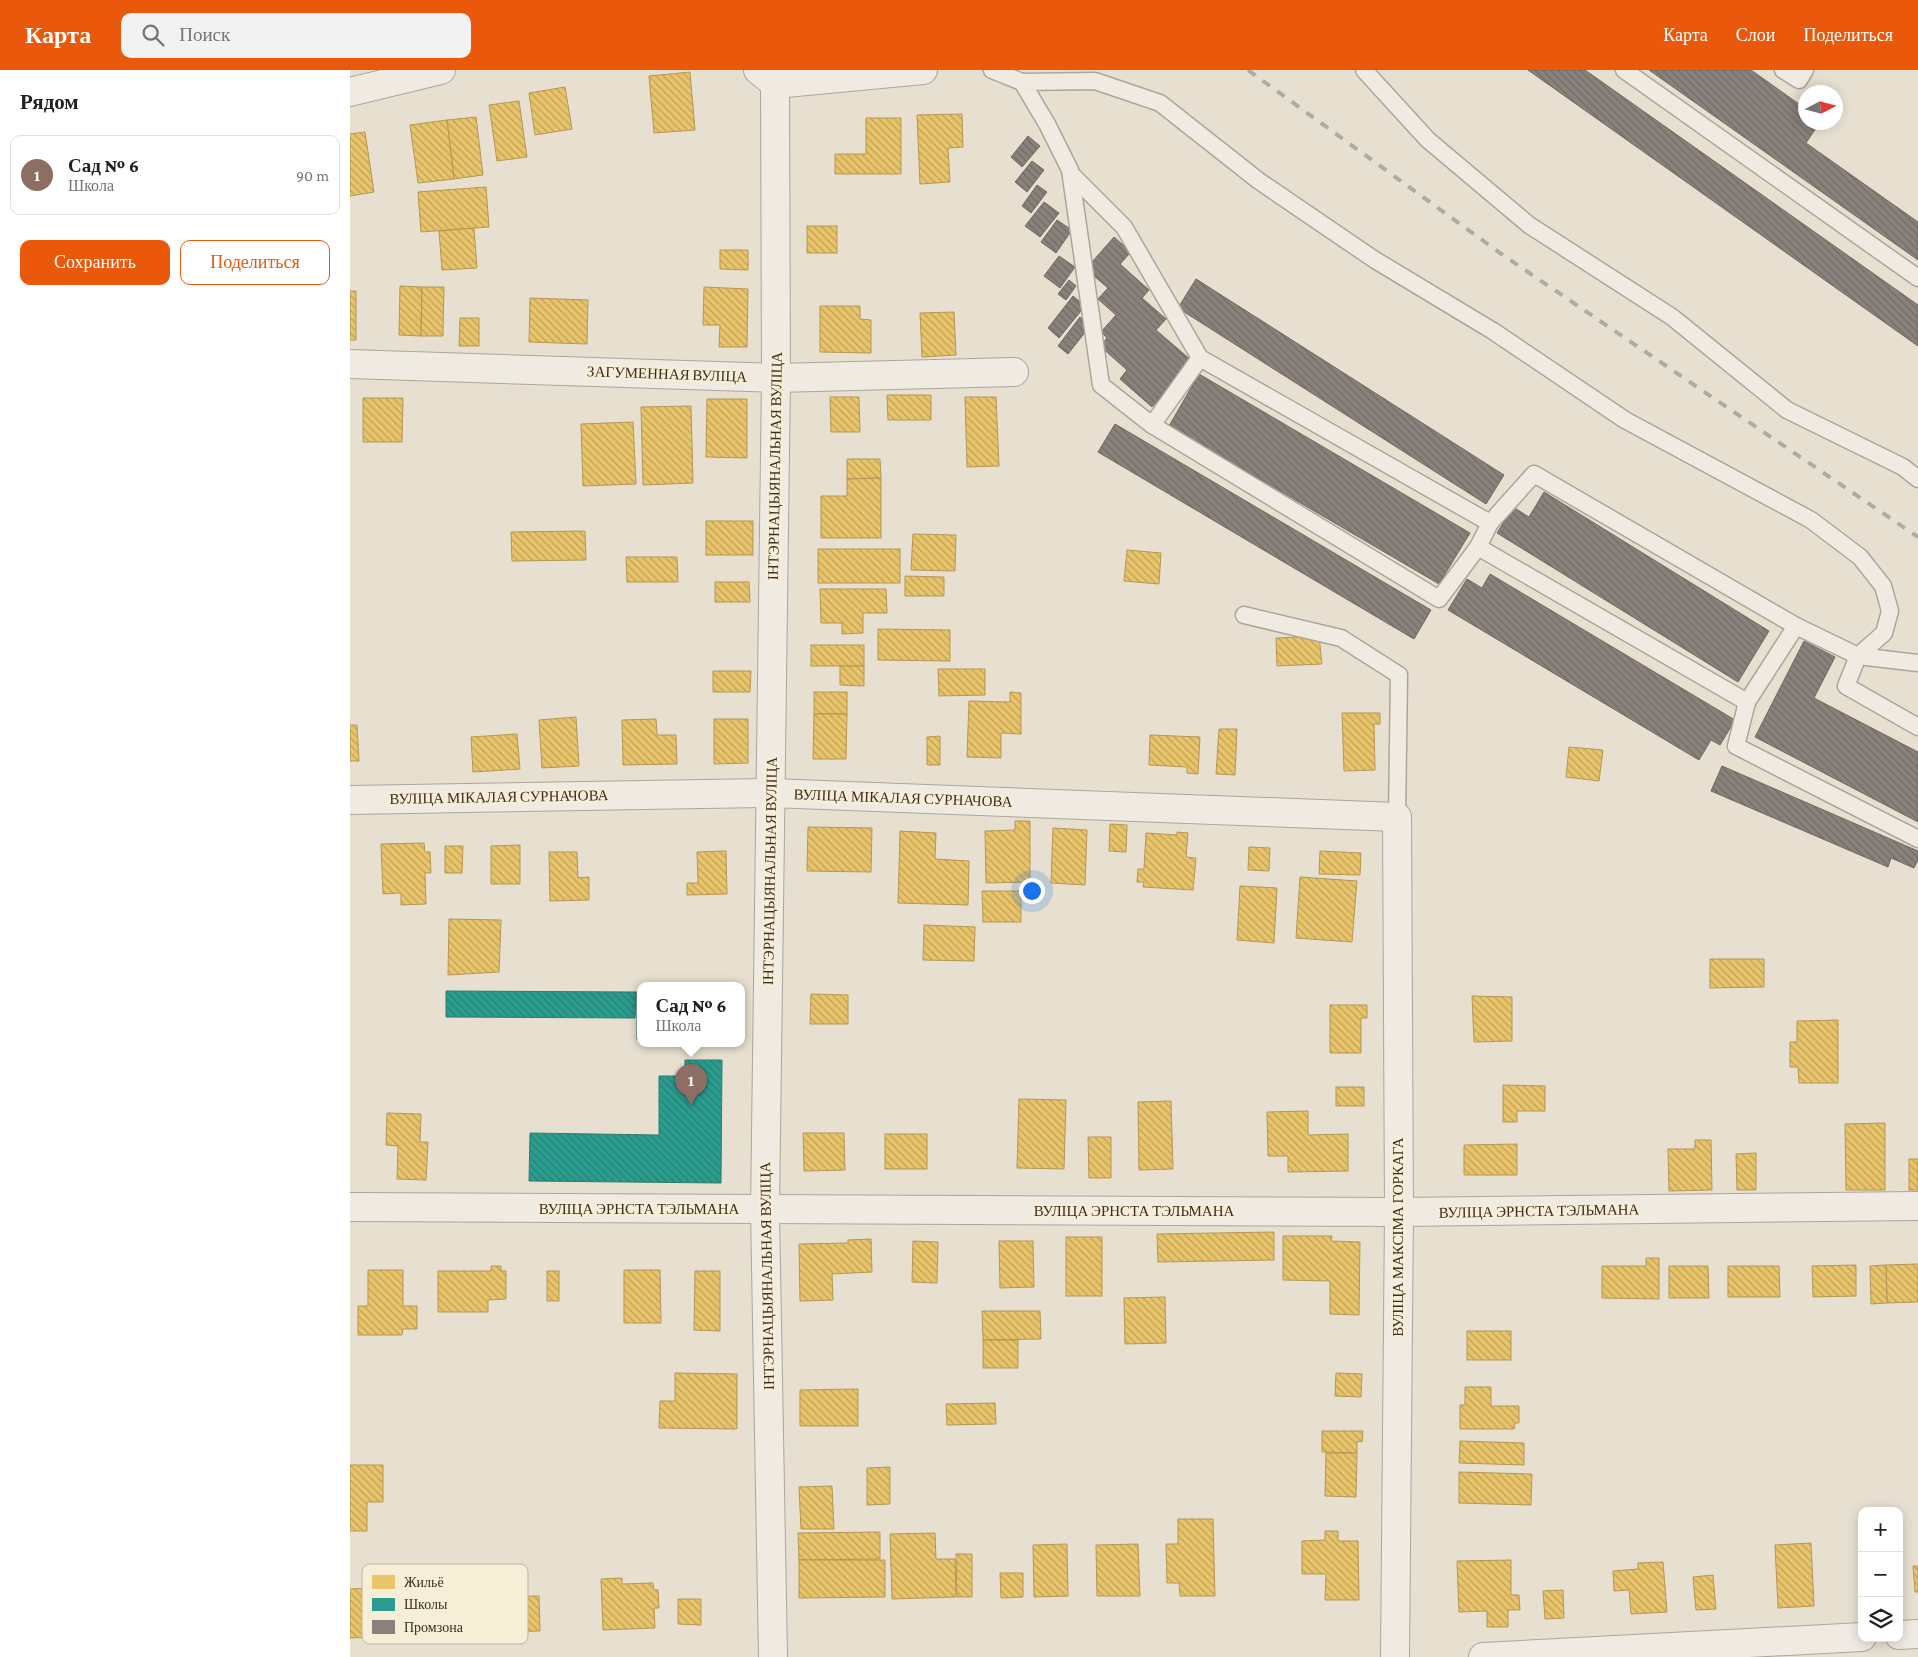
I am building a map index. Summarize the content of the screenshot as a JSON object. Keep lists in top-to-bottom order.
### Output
{
  "streets": {
    "street": [
      "ЗАГУМЕННАЯ ВУЛІЦА",
      "ІНТЭРНАЦЫЯНАЛЬНАЯ ВУЛІЦА",
      "ВУЛІЦА МІКАЛАЯ СУРНАЧОВА",
      "ВУЛІЦА ЭРНСТА ТЭЛЬМАНА",
      "ВУЛІЦА МАКСІМА ГОРКАГА"
    ]
  },
  "crossings": [
    ["ЗАГУМЕННАЯ ВУЛІЦА", "ІНТЭРНАЦЫЯНАЛЬНАЯ ВУЛІЦА"],
    ["ІНТЭРНАЦЫЯНАЛЬНАЯ ВУЛІЦА", "ВУЛІЦА МІКАЛАЯ СУРНАЧОВА"],
    ["ІНТЭРНАЦЫЯНАЛЬНАЯ ВУЛІЦА", "ВУЛІЦА ЭРНСТА ТЭЛЬМАНА"],
    ["ВУЛІЦА МІКАЛАЯ СУРНАЧОВА", "ВУЛІЦА МАКСІМА ГОРКАГА"],
    ["ВУЛІЦА ЭРНСТА ТЭЛЬМАНА", "ВУЛІЦА МАКСІМА ГОРКАГА"]
  ],
  "legend": ["Жильё", "Школы", "Промзона"],
  "north": "right",
  "page": {
    "header": "Карта",
    "search": "Поиск",
    "nav": ["Карта", "Слои", "Поделиться"],
    "heading": "Рядом",
    "list": [
      {
        "mark": "1",
        "name": "Сад № 6",
        "note": "Школа",
        "value": "90 m"
      }
    ],
    "buttons": ["Сохранить", "Поделиться"],
    "popup": ["Сад № 6", "Школа"],
    "pins": "1",
    "map_buttons": ["+", "−"]
  }
}
